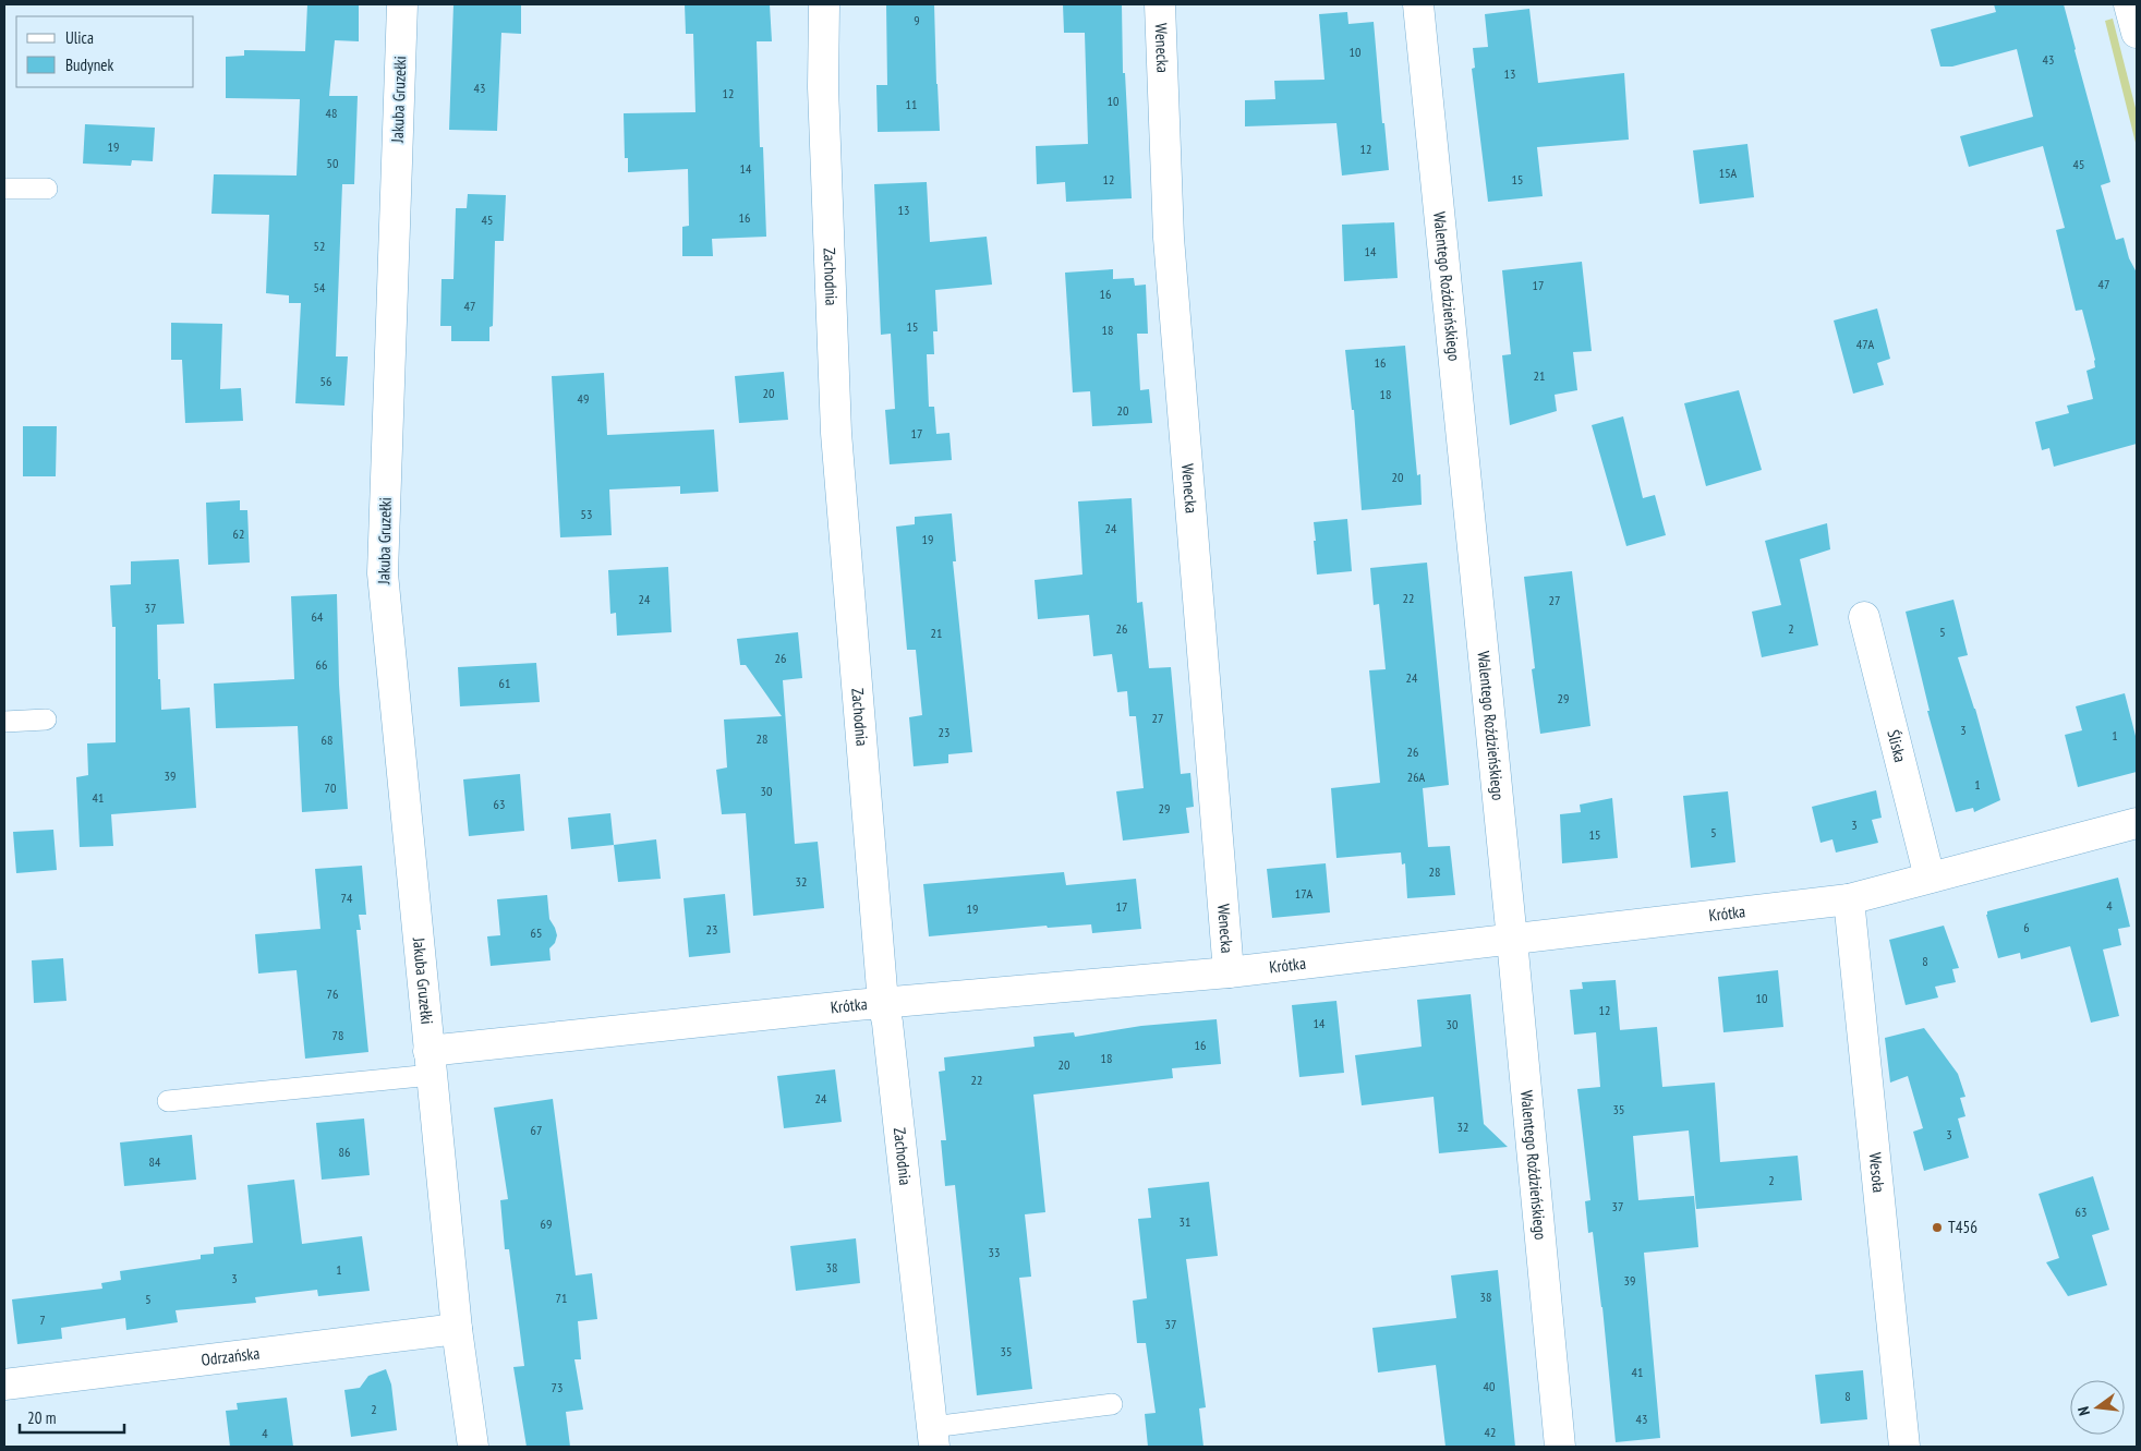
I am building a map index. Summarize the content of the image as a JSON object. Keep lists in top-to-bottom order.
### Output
{
  "streets": {
    "street": [
      "Wenecka",
      "Jakuba Gruzełki",
      "Zachodnia",
      "Walentego Roździeńskiego",
      "Śliska",
      "Krótka",
      "Wesoła",
      "Odrzańska"
    ]
  },
  "crossings": [
    ["Wenecka", "Krótka"],
    ["Jakuba Gruzełki", "Krótka"],
    ["Jakuba Gruzełki", "Odrzańska"],
    ["Zachodnia", "Krótka"],
    ["Walentego Roździeńskiego", "Krótka"],
    ["Śliska", "Krótka"],
    ["Krótka", "Wesoła"]
  ],
  "places": ["T456"],
  "house_numbers": [
    "9",
    "10",
    "43",
    "13",
    "43",
    "12",
    "10",
    "11",
    "48",
    "19",
    "12",
    "50",
    "45",
    "14",
    "15A",
    "12",
    "15",
    "13",
    "16",
    "45",
    "52",
    "14",
    "47",
    "17",
    "54",
    "16",
    "47",
    "15",
    "18",
    "47A",
    "16",
    "21",
    "56",
    "20",
    "18",
    "49",
    "20",
    "17",
    "20",
    "53",
    "24",
    "62",
    "19",
    "22",
    "24",
    "27",
    "37",
    "64",
    "26",
    "2",
    "5",
    "21",
    "26",
    "66",
    "24",
    "61",
    "29",
    "27",
    "3",
    "23",
    "1",
    "28",
    "68",
    "26",
    "39",
    "26A",
    "1",
    "70",
    "30",
    "41",
    "63",
    "29",
    "3",
    "5",
    "15",
    "28",
    "32",
    "17A",
    "74",
    "4",
    "17",
    "19",
    "6",
    "23",
    "65",
    "8",
    "76",
    "10",
    "12",
    "14",
    "30",
    "78",
    "16",
    "18",
    "20",
    "22",
    "24",
    "35",
    "32",
    "67",
    "3",
    "86",
    "84",
    "2",
    "37",
    "63",
    "31",
    "69",
    "33",
    "38",
    "1",
    "3",
    "39",
    "38",
    "71",
    "5",
    "7",
    "37",
    "35",
    "41",
    "40",
    "73",
    "8",
    "2",
    "43",
    "42",
    "4"
  ],
  "legend": ["Ulica", "Budynek"],
  "scale_bar": "20 m",
  "north": "left"
}
